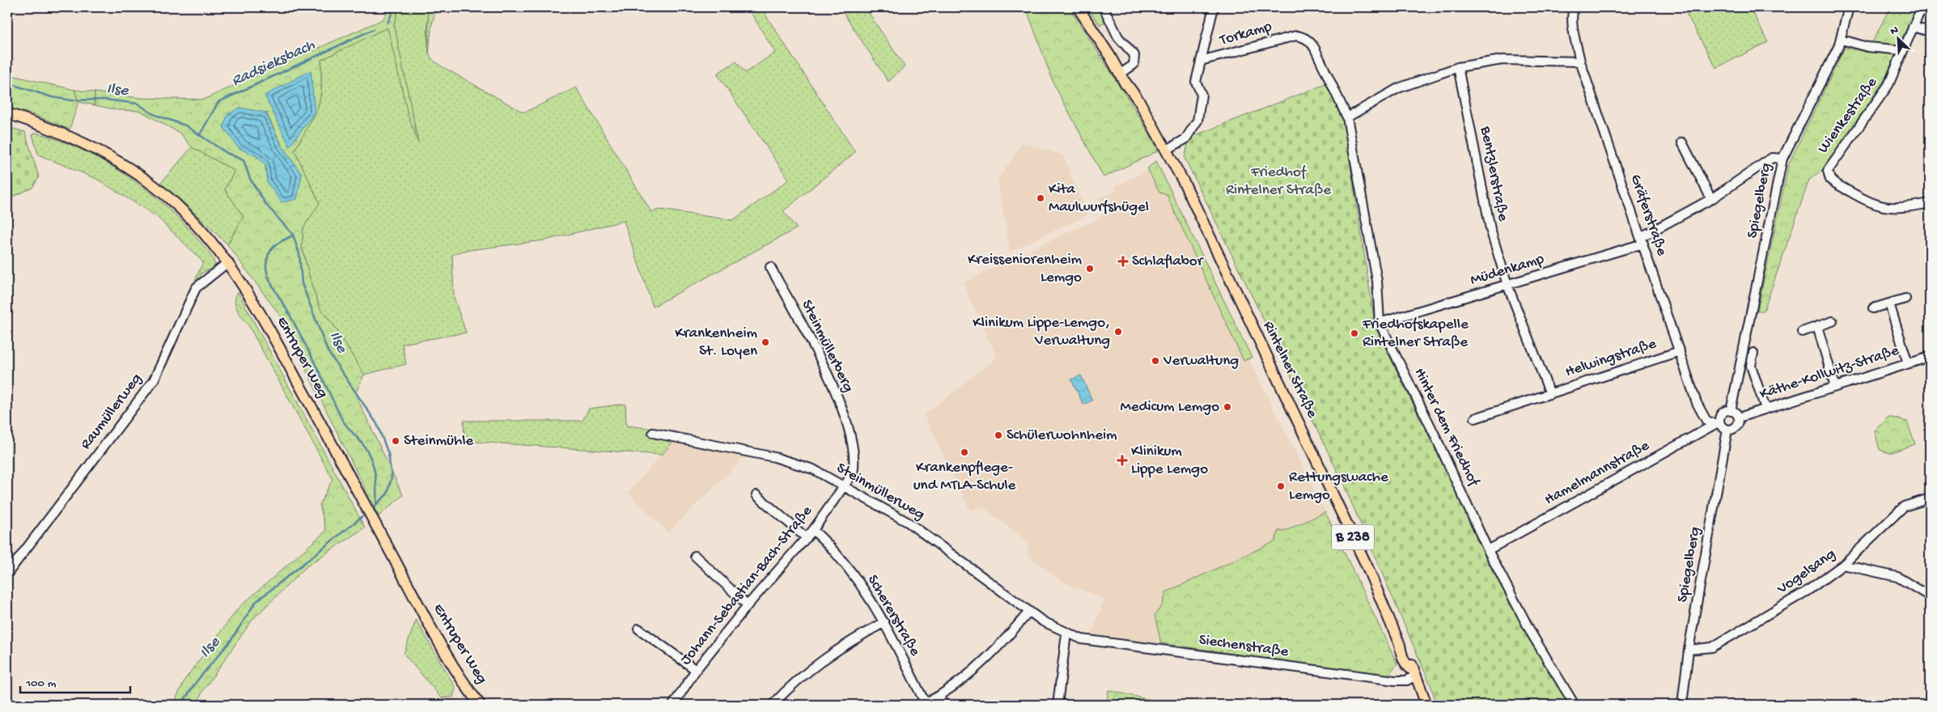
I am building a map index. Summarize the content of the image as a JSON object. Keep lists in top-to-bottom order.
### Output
{
  "streets": {
    "main road": ["Entruper Weg", "Rintelner Straße", "B 238"],
    "street": [
      "Torkamp",
      "Wienkestraße",
      "Bentzlerstraße",
      "Spiegelberg",
      "Gräferstraße",
      "Müdenkamp",
      "Steinmüllerberg",
      "Helwingstraße",
      "Käthe-Kollwitz-Straße",
      "Raumüllerweg",
      "Hinter dem Friedhof",
      "Hamelmannstraße",
      "Steinmüllerweg",
      "Vogelsang",
      "Johann-Sebastian-Bach-Straße",
      "Schererstraße",
      "Siechenstraße"
    ]
  },
  "crossings": [
    ["Torkamp", "Hinter dem Friedhof"],
    ["Bentzlerstraße", "Müdenkamp"],
    ["Bentzlerstraße", "Helwingstraße"],
    ["Spiegelberg", "Gräferstraße"],
    ["Spiegelberg", "Müdenkamp"],
    ["Spiegelberg", "Käthe-Kollwitz-Straße"],
    ["Spiegelberg", "Hamelmannstraße"],
    ["Spiegelberg", "Vogelsang"],
    ["Gräferstraße", "Müdenkamp"],
    ["Gräferstraße", "Helwingstraße"],
    ["Gräferstraße", "Käthe-Kollwitz-Straße"],
    ["Gräferstraße", "Hamelmannstraße"],
    ["Müdenkamp", "Helwingstraße"],
    ["Müdenkamp", "Hinter dem Friedhof"],
    ["Steinmüllerberg", "Steinmüllerweg"],
    ["Steinmüllerberg", "Johann-Sebastian-Bach-Straße"],
    ["Entruper Weg", "Raumüllerweg"],
    ["Rintelner Straße", "Siechenstraße"],
    ["Käthe-Kollwitz-Straße", "Hamelmannstraße"],
    ["Hinter dem Friedhof", "Hamelmannstraße"],
    ["Steinmüllerweg", "Johann-Sebastian-Bach-Straße"],
    ["Steinmüllerweg", "Siechenstraße"],
    ["Johann-Sebastian-Bach-Straße", "Schererstraße"]
  ],
  "water": ["Radsieksbach", "Ilse"],
  "parks": ["Friedhof Rintelner Straße"],
  "places": {
    "other": [
      "Kita Maulwurfshügel",
      "Kreisseniorenheim Lemgo",
      "Klinikum Lippe-Lemgo, Verwaltung",
      "Friedhofskapelle Rintelner Straße",
      "Krankenheim St. Loyen",
      "Verwaltung",
      "Medicum Lemgo",
      "Schülerwohnheim",
      "Steinmühle",
      "Krankenpflege- und MTLA-Schule",
      "Rettungswache Lemgo"
    ],
    "health": ["Schlaflabor", "Klinikum Lippe Lemgo"]
  },
  "scale_bar": "100 m",
  "north": "top left"
}
